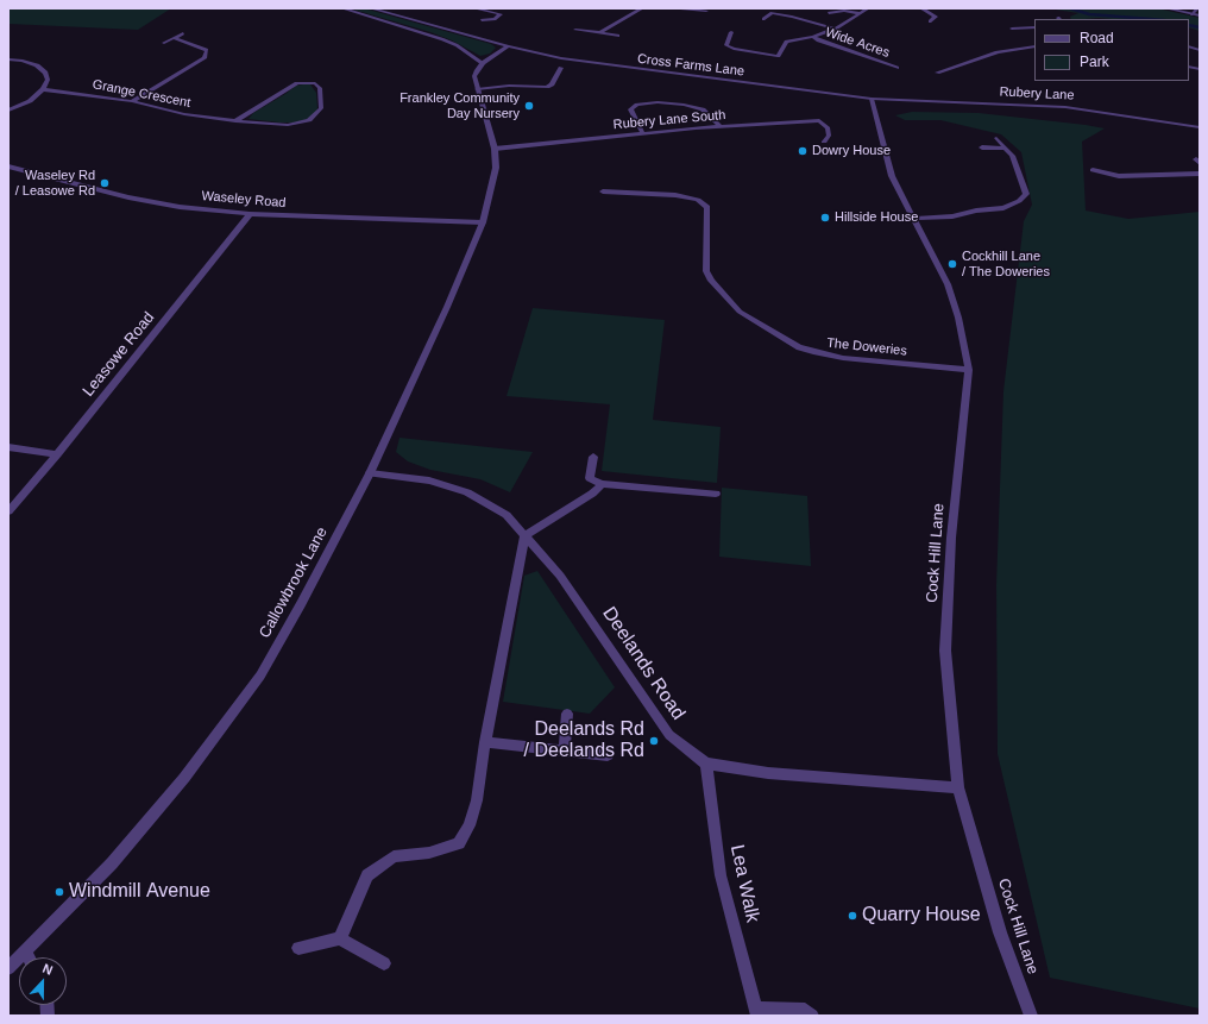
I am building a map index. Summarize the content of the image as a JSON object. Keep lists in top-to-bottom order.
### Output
{
  "streets": {
    "street": [
      "Wide Acres",
      "Cross Farms Lane",
      "Grange Crescent",
      "Rubery Lane",
      "Rubery Lane South",
      "Waseley Road",
      "The Doweries",
      "Leasowe Road",
      "Cock Hill Lane",
      "Callowbrook Lane",
      "Deelands Road",
      "Lea Walk"
    ]
  },
  "crossings": [
    ["Cross Farms Lane", "Rubery Lane"],
    ["Cross Farms Lane", "Cock Hill Lane"],
    ["Rubery Lane", "Cock Hill Lane"],
    ["Rubery Lane South", "Callowbrook Lane"],
    ["Waseley Road", "Leasowe Road"],
    ["Waseley Road", "Callowbrook Lane"],
    ["The Doweries", "Cock Hill Lane"],
    ["Cock Hill Lane", "Deelands Road"],
    ["Callowbrook Lane", "Deelands Road"],
    ["Deelands Road", "Lea Walk"]
  ],
  "places": [
    "Frankley Community Day Nursery",
    "Dowry House",
    "Waseley Rd / Leasowe Rd",
    "Hillside House",
    "Cockhill Lane / The Doweries",
    "Deelands Rd / Deelands Rd",
    "Windmill Avenue",
    "Quarry House"
  ],
  "legend": ["Road", "Park"],
  "north": "top"
}
